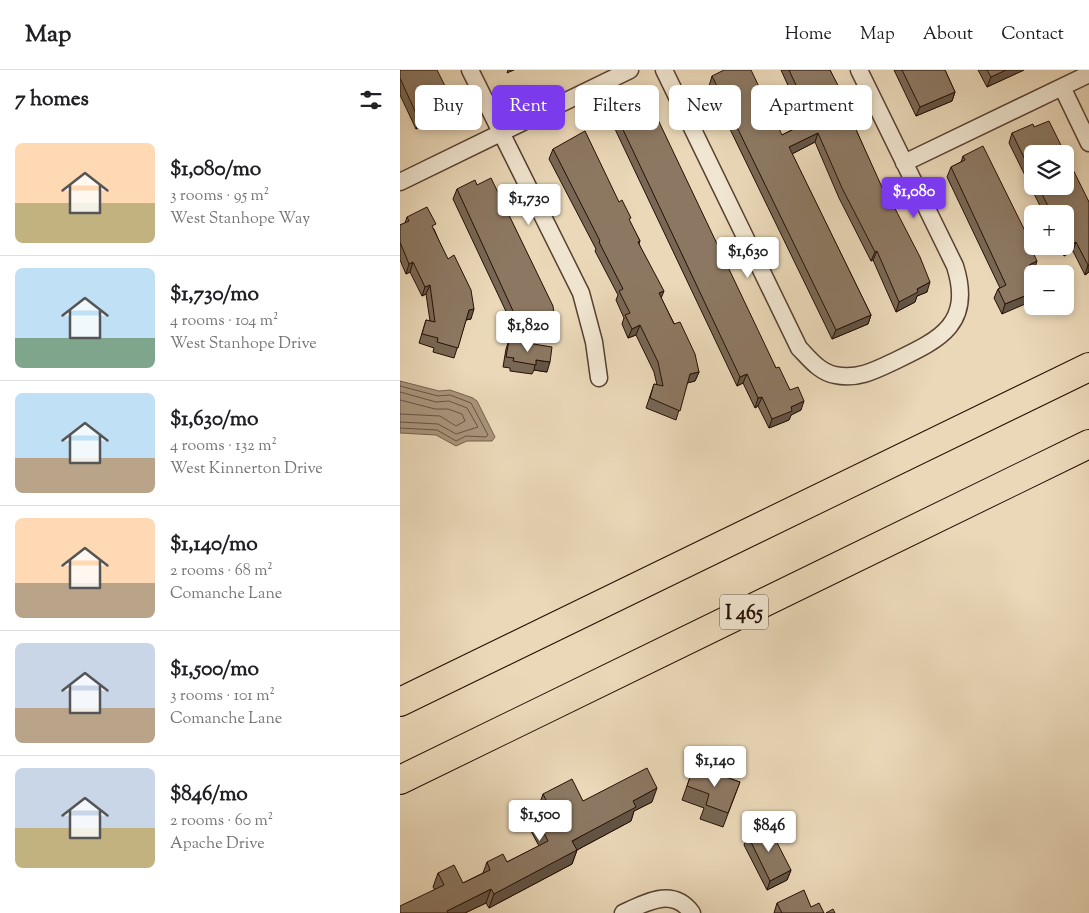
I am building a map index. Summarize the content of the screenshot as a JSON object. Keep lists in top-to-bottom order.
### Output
{
  "streets": {
    "highway": ["I 465"]
  },
  "page": {
    "header": "Map",
    "nav": [
      "Home",
      "Map",
      "About",
      "Contact"
    ],
    "heading": "7 homes",
    "chip": [
      "Buy",
      "Rent",
      "Filters",
      "New",
      "Apartment"
    ],
    "list": [
      {
        "name": "$1,080/mo",
        "note": "3 rooms · 95 m² · West Stanhope Way"
      },
      {
        "name": "$1,730/mo",
        "note": "4 rooms · 104 m² · West Stanhope Drive"
      },
      {
        "name": "$1,630/mo",
        "note": "4 rooms · 132 m² · West Kinnerton Drive"
      },
      {
        "name": "$1,140/mo",
        "note": "2 rooms · 68 m² · Comanche Lane"
      },
      {
        "name": "$1,500/mo",
        "note": "3 rooms · 101 m² · Comanche Lane"
      },
      {
        "name": "$846/mo",
        "note": "2 rooms · 60 m² · Apache Drive"
      }
    ],
    "map_buttons": ["+", "−"],
    "price": [
      "$1,080",
      "$1,730",
      "$1,630",
      "$1,820",
      "$1,140",
      "$1,500",
      "$846"
    ]
  }
}
